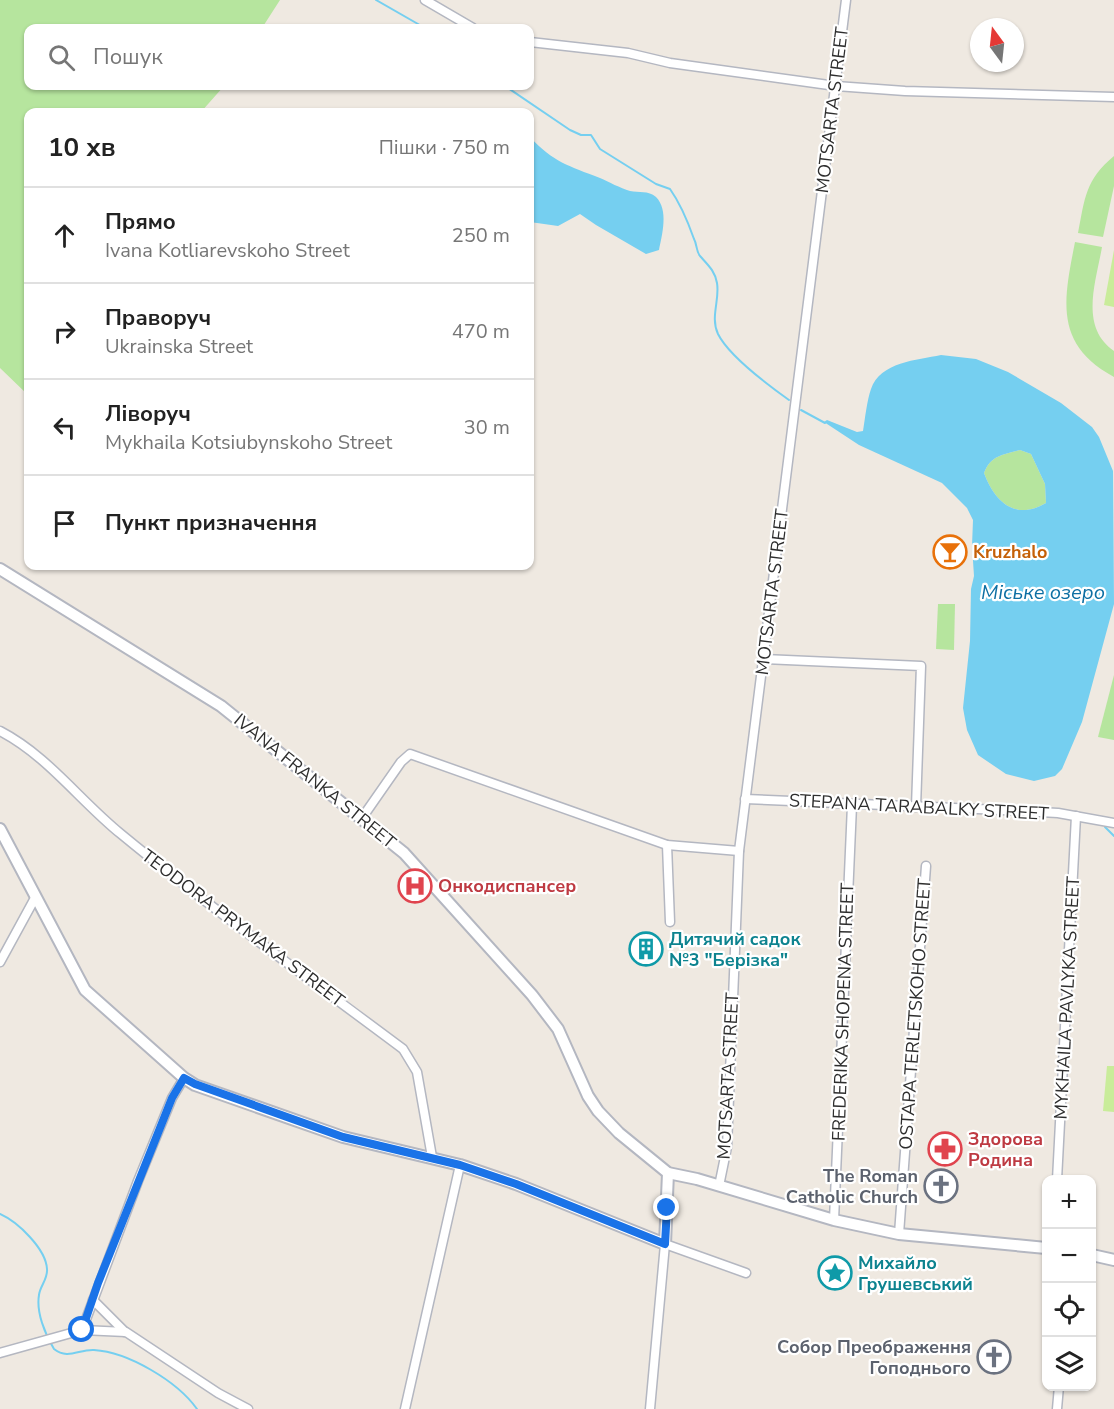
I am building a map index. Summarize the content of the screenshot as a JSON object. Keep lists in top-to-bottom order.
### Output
{
  "streets": {
    "street": [
      "MOTSARTA STREET",
      "IVANA FRANKA STREET",
      "STEPANA TARABALKY STREET",
      "TEODORA PRYMAKA STREET",
      "MYKHAILA PAVLYKA STREET",
      "FREDERIKA SHOPENA STREET",
      "OSTAPA TERLETSKOHO STREET"
    ]
  },
  "crossings": [
    ["MOTSARTA STREET", "IVANA FRANKA STREET"],
    ["MOTSARTA STREET", "STEPANA TARABALKY STREET"],
    ["IVANA FRANKA STREET", "FREDERIKA SHOPENA STREET"],
    ["IVANA FRANKA STREET", "OSTAPA TERLETSKOHO STREET"],
    ["STEPANA TARABALKY STREET", "MYKHAILA PAVLYKA STREET"],
    ["STEPANA TARABALKY STREET", "FREDERIKA SHOPENA STREET"]
  ],
  "water": ["Міське озеро"],
  "places": {
    "bar": ["Kruzhalo"],
    "hospital": ["Онкодиспансер"],
    "building": ["Дитячий садок №3 \"Берізка\""],
    "pharmacy": ["Здорова Родина"],
    "church": ["The Roman Catholic Church", "Собор Преображення Гоподнього"],
    "place": ["Михайло Грушевський"]
  },
  "north": "top",
  "page": {
    "search": "Пошук",
    "heading": ["10 хв", "Пішки · 750 m"],
    "list": [
      ["Прямо", "Ivana Kotliarevskoho Street", "250 m"],
      ["Праворуч", "Ukrainska Street", "470 m"],
      ["Ліворуч", "Mykhaila Kotsiubynskoho Street", "30 m"],
      "Пункт призначення"
    ],
    "map_buttons": ["+", "−"]
  }
}
